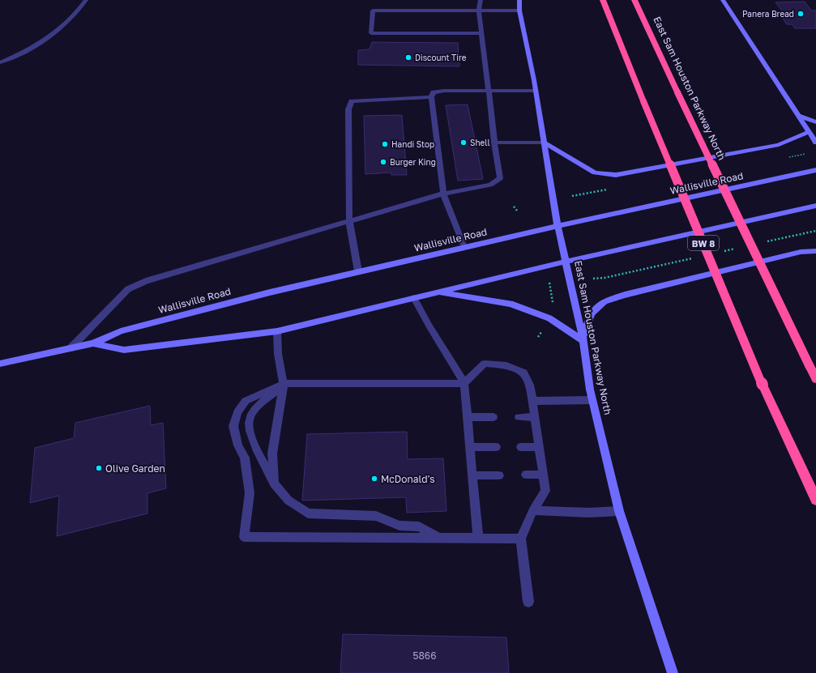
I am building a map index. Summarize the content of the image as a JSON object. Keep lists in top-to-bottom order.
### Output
{
  "streets": {
    "highway": ["East Sam Houston Parkway North", "BW 8"],
    "main road": ["Wallisville Road"]
  },
  "crossings": [
    ["East Sam Houston Parkway North", "Wallisville Road"]
  ],
  "places": [
    "Panera Bread",
    "Discount Tire",
    "Shell",
    "Handi Stop",
    "Burger King",
    "Olive Garden",
    "McDonald's"
  ],
  "house_numbers": ["5866"]
}
